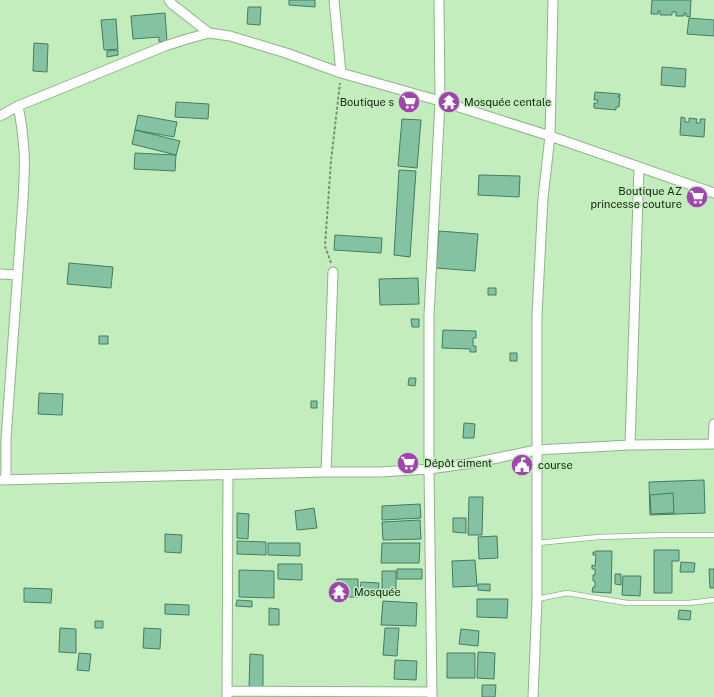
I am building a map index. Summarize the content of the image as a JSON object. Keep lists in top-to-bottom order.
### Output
{
  "places": {
    "supermarket": ["Boutique s", "Boutique AZ princesse couture", "Dépôt ciment"],
    "temple": ["Mosquée centale", "Mosquée"],
    "public building": ["course"]
  }
}
